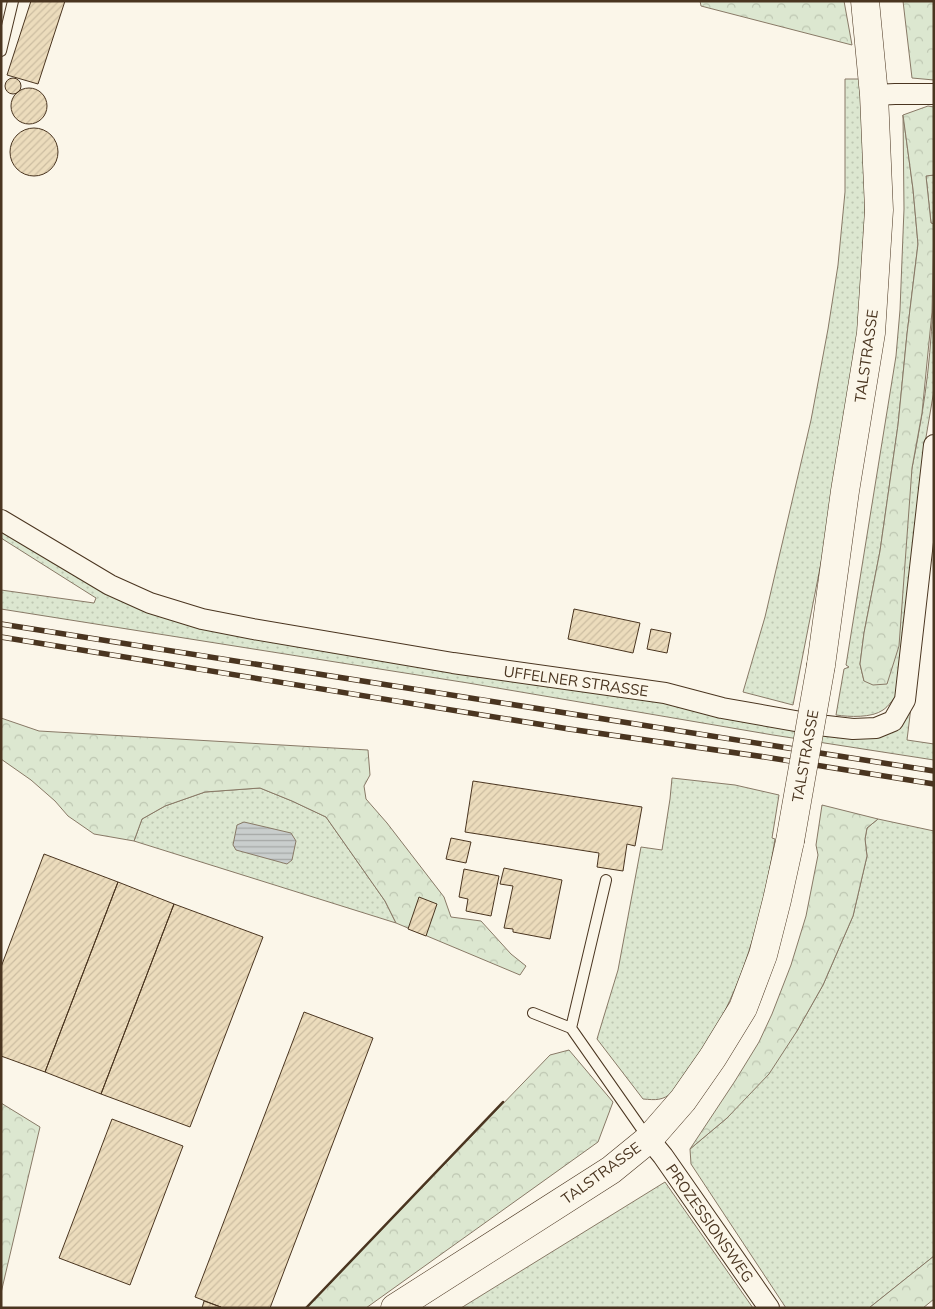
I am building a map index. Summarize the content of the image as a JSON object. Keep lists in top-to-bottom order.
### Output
{
  "streets": {
    "street": ["TALSTRASSE", "UFFELNER STRASSE", "PROZESSIONSWEG"]
  },
  "crossings": [
    ["TALSTRASSE", "PROZESSIONSWEG"]
  ]
}
